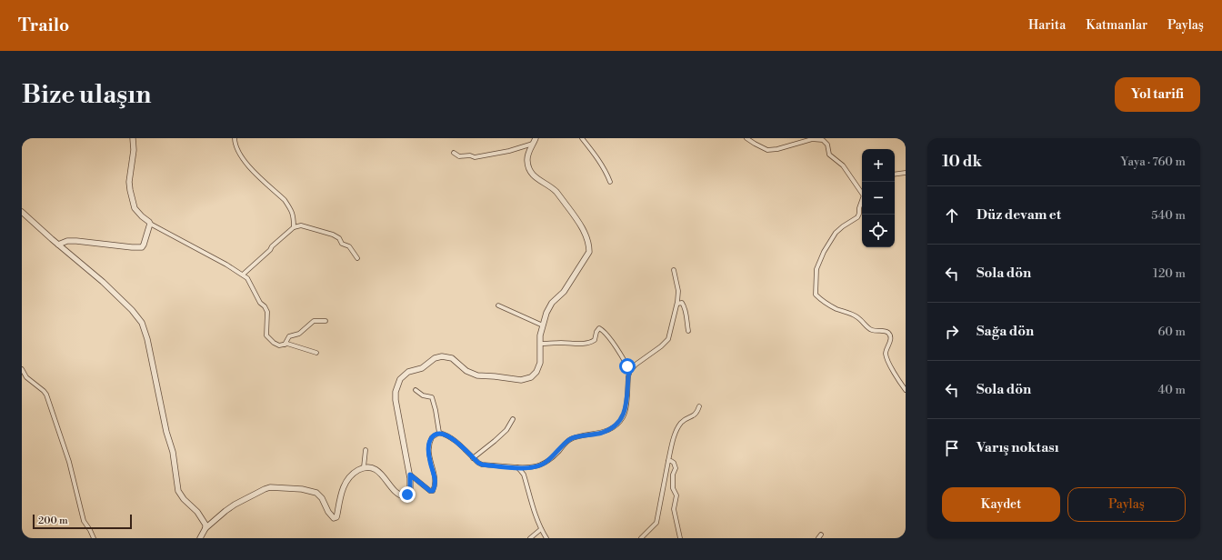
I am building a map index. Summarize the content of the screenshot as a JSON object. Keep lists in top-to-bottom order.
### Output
{
  "scale_bar": "200 m",
  "page": {
    "header": "Trailo",
    "nav": ["Harita", "Katmanlar", "Paylaş"],
    "buttons": [
      "Yol tarifi",
      ["Kaydet", "Paylaş"]
    ],
    "title": "Bize ulaşın",
    "heading": ["10 dk", "Yaya · 760 m"],
    "map_buttons": ["+", "−"],
    "list": [
      ["Düz devam et", "540 m"],
      ["Sola dön", "120 m"],
      ["Sağa dön", "60 m"],
      ["Sola dön", "40 m"],
      "Varış noktası"
    ],
    "scale": "200 m"
  }
}
